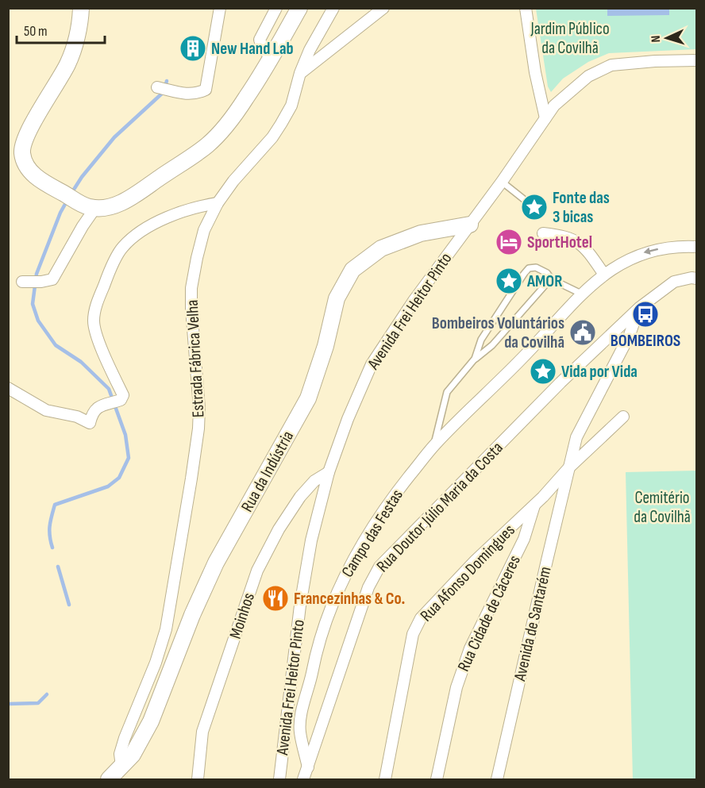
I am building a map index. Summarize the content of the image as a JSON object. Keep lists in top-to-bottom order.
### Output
{
  "streets": {
    "street": [
      "Avenida Frei Heitor Pinto",
      "Estrada Fábrica Velha",
      "Rua da Indústria",
      "Rua Doutor Júlio Maria da Costa",
      "Campo das Festas",
      "Rua Afonso Domingues",
      "Rua Cidade de Cáceres",
      "Moinhos",
      "Avenida de Santarém"
    ]
  },
  "crossings": [
    ["Avenida Frei Heitor Pinto", "Rua da Indústria"],
    ["Avenida Frei Heitor Pinto", "Moinhos"],
    ["Estrada Fábrica Velha", "Rua da Indústria"],
    ["Rua Doutor Júlio Maria da Costa", "Campo das Festas"],
    ["Rua Doutor Júlio Maria da Costa", "Avenida de Santarém"],
    ["Rua Afonso Domingues", "Rua Cidade de Cáceres"],
    ["Rua Afonso Domingues", "Avenida de Santarém"]
  ],
  "parks": ["Jardim Público da Covilhã", "Cemitério da Covilhã"],
  "places": {
    "building": ["New Hand Lab"],
    "place": ["Fonte das 3 bicas", "AMOR", "Vida por Vida"],
    "hotel": ["SportHotel"],
    "bus stop": ["BOMBEIROS"],
    "public building": ["Bombeiros Voluntários da Covilhã"],
    "restaurant": ["Francezinhas & Co."]
  },
  "scale_bar": "50 m",
  "north": "left"
}
